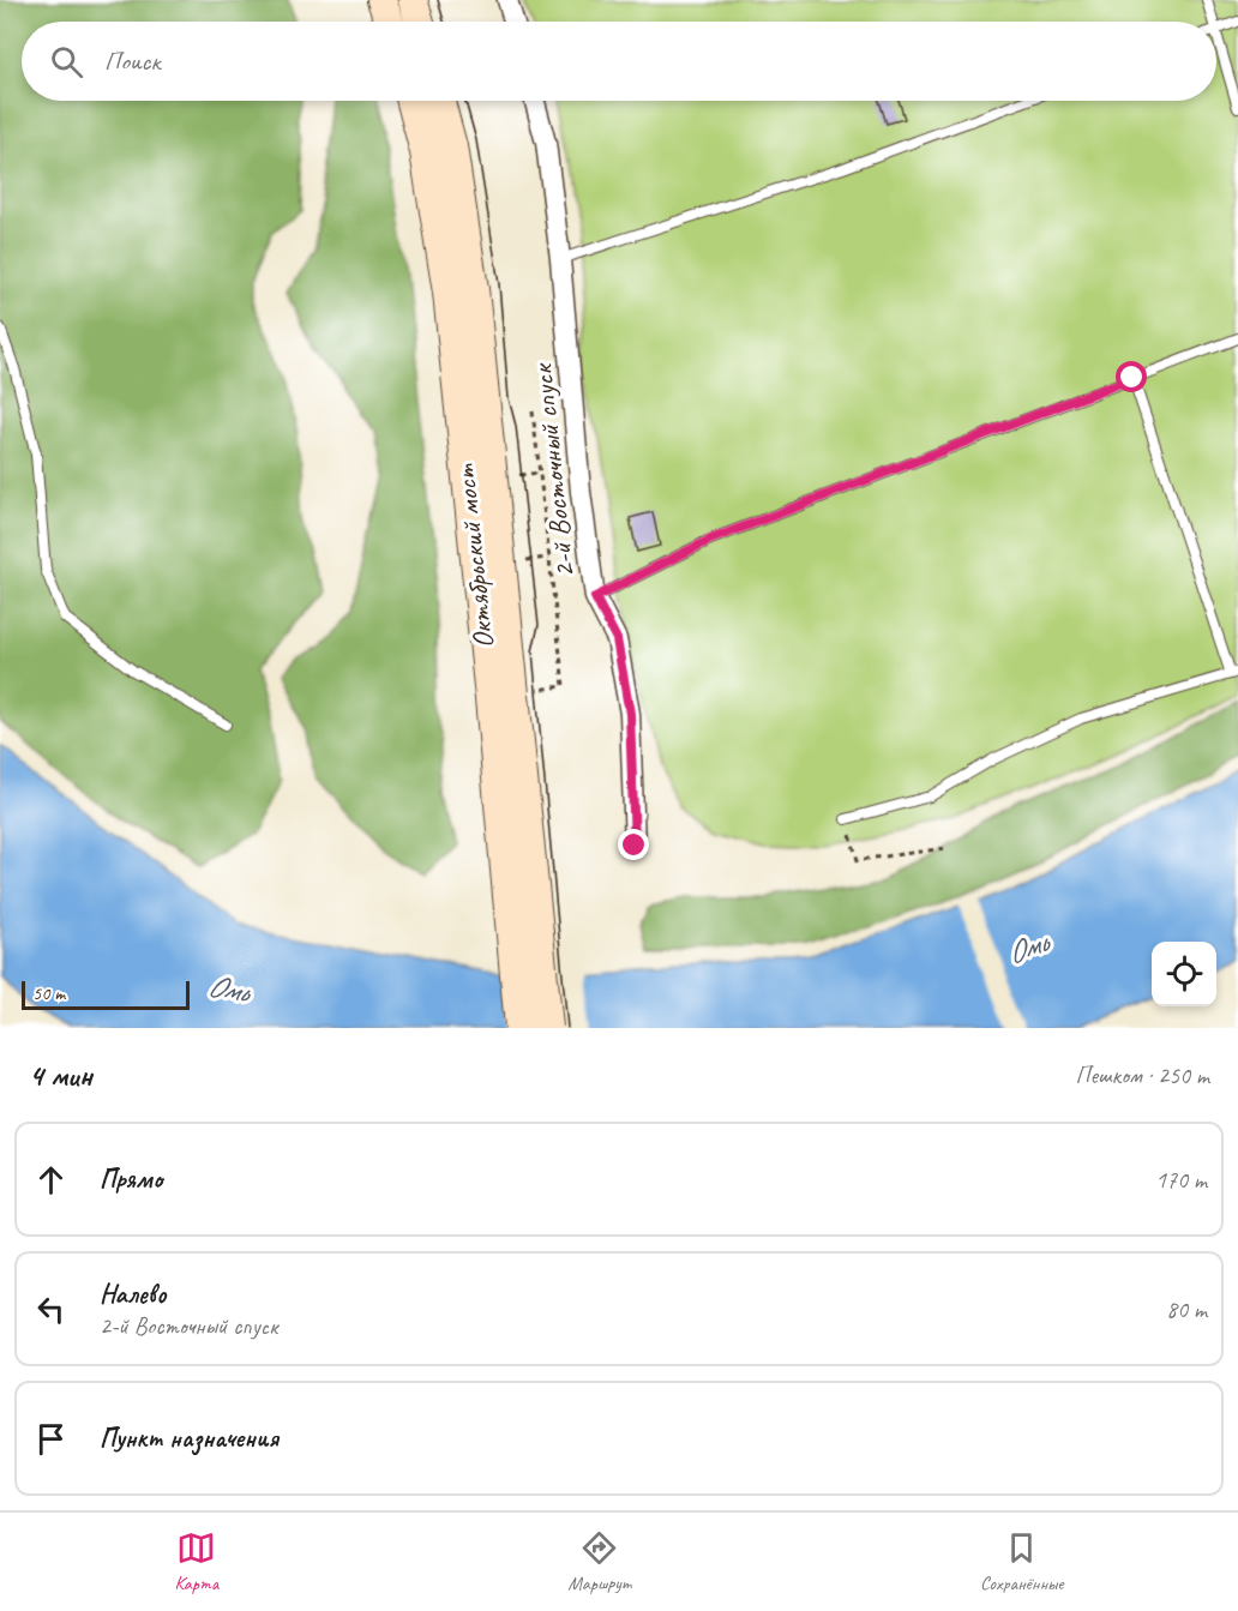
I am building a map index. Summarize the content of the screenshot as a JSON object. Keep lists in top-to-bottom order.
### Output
{
  "streets": {
    "main road": ["Октябрьский мост"],
    "street": ["2-й Восточный спуск"]
  },
  "water": ["Омь"],
  "scale_bar": "50 m",
  "page": {
    "search": "Поиск",
    "scale": "50 m",
    "heading": ["4 мин", "Пешком · 250 m"],
    "list": [
      ["Прямо", "170 m"],
      ["Налево", "2-й Восточный спуск", "80 m"],
      "Пункт назначения"
    ],
    "nav": ["Карта", "Маршрут", "Сохранённые"]
  }
}
